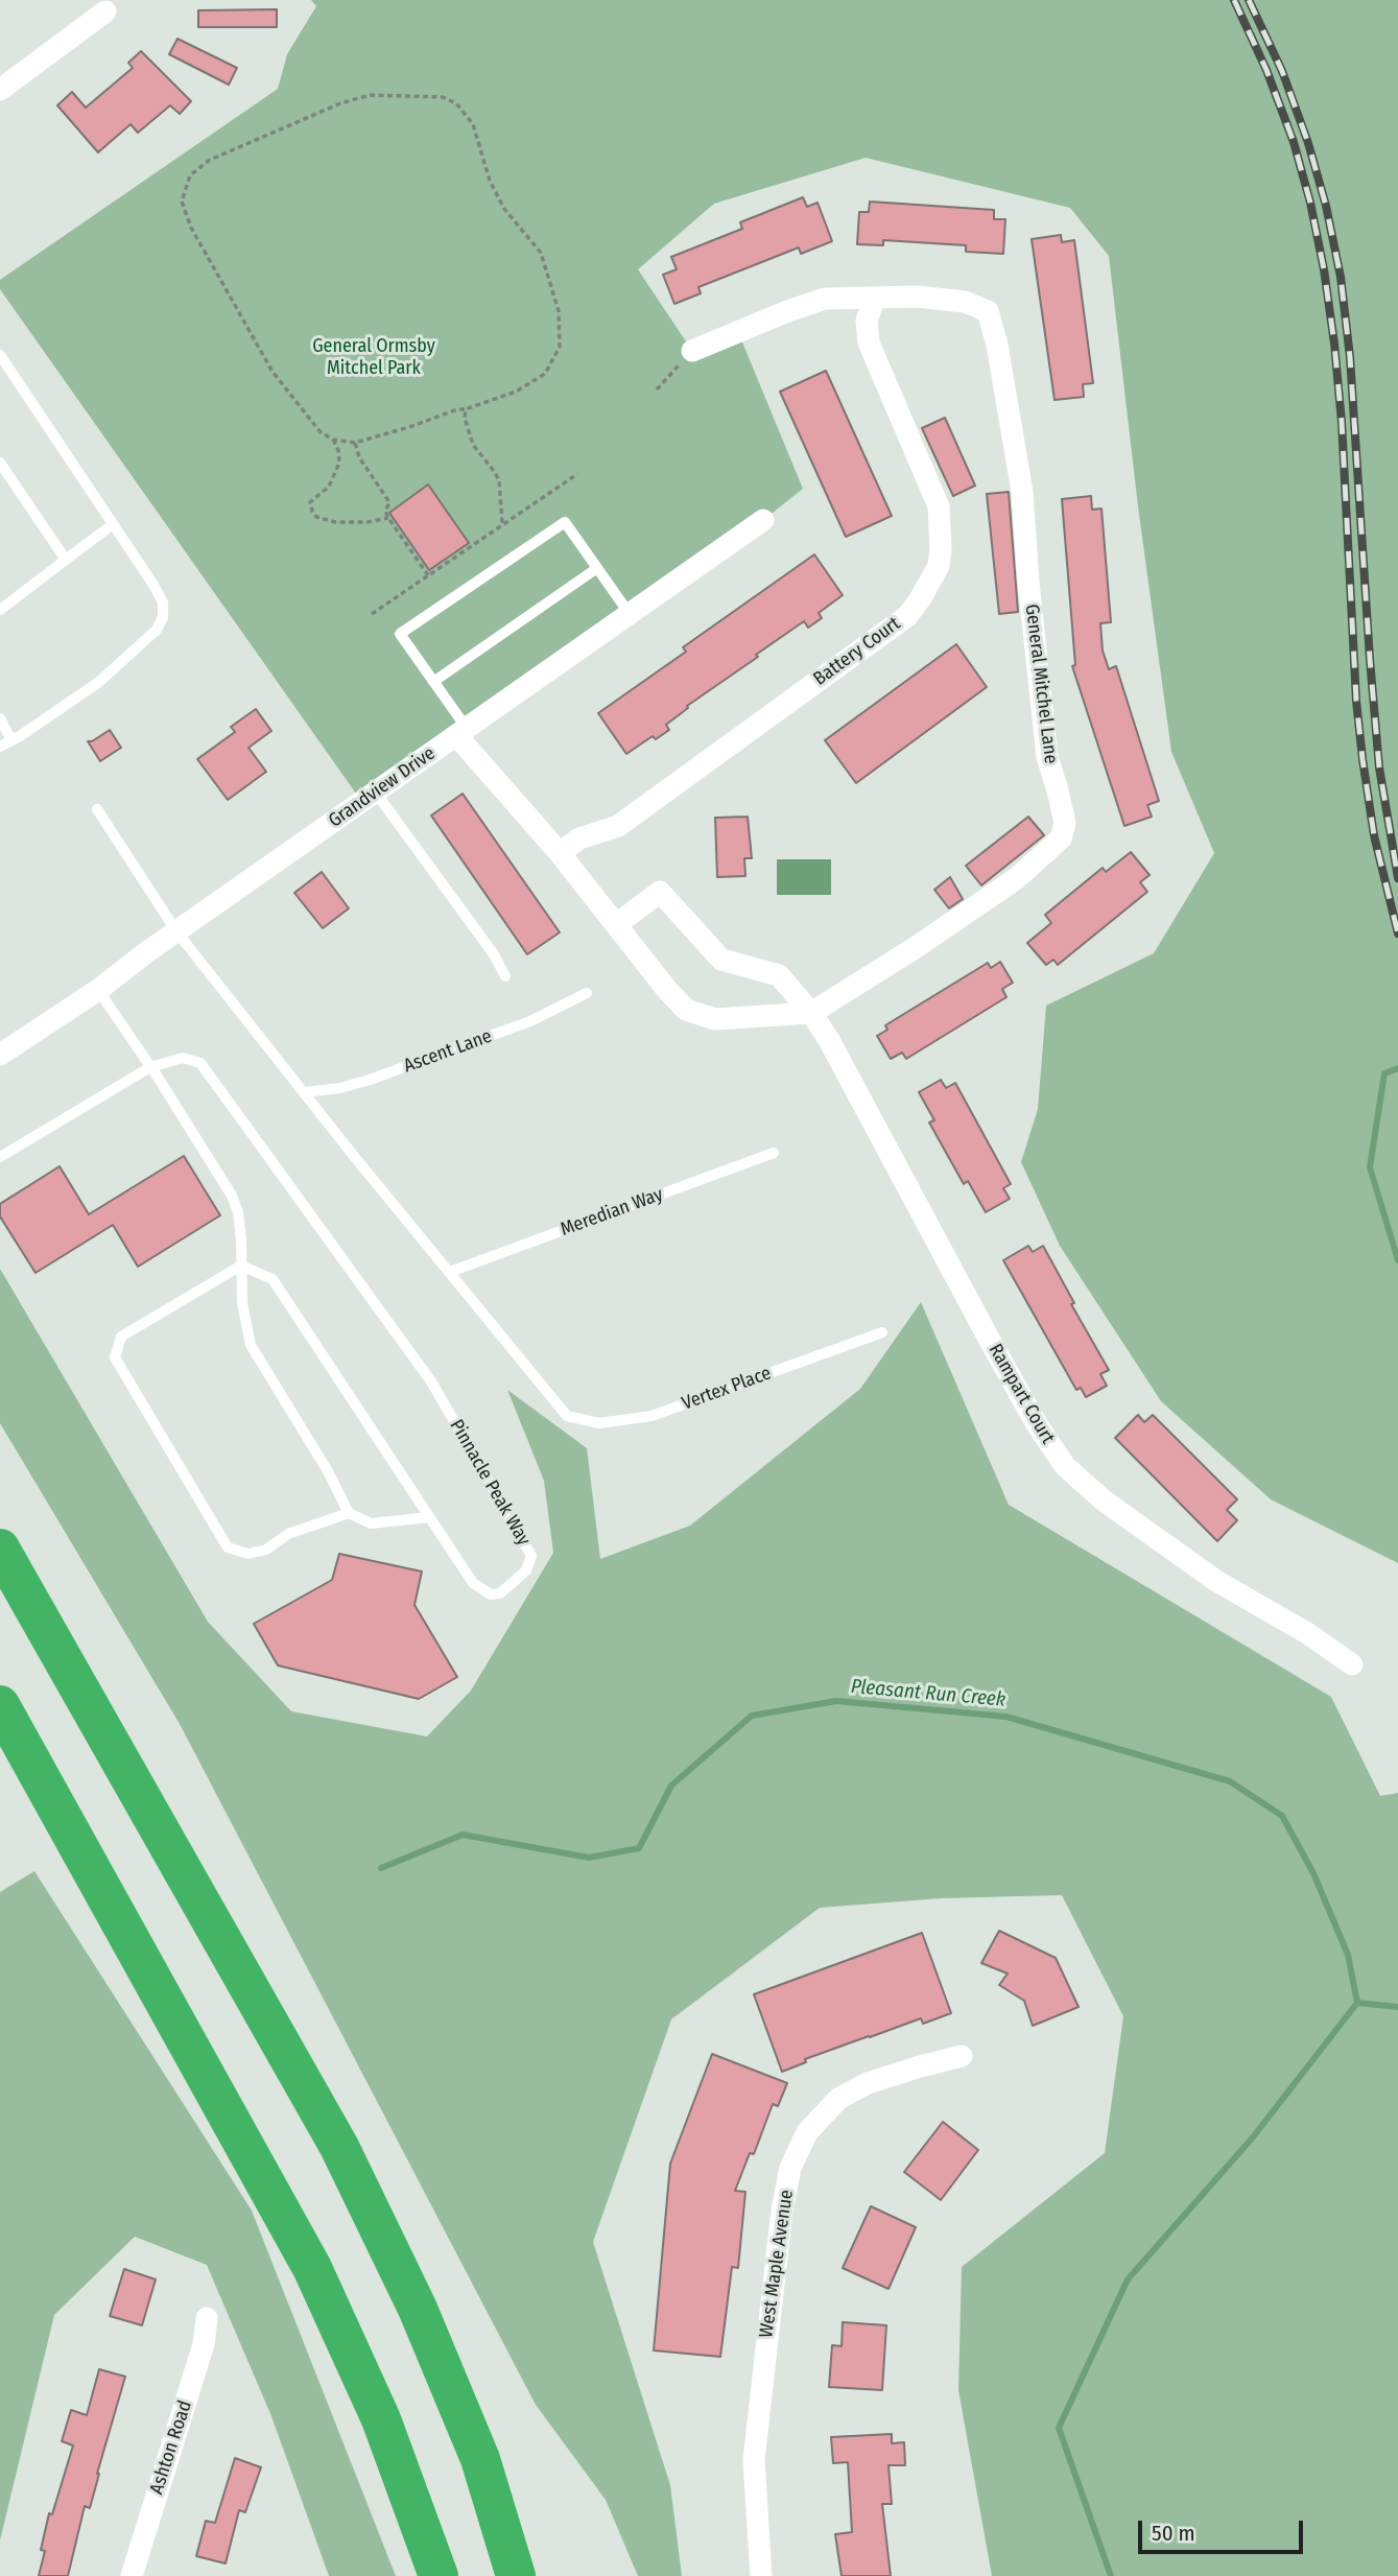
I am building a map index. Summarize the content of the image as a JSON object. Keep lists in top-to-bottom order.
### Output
{
  "streets": {
    "street": [
      "Battery Court",
      "General Mitchel Lane",
      "Grandview Drive",
      "Rampart Court",
      "West Maple Avenue",
      "Ashton Road"
    ],
    "lane": [
      "Ascent Lane",
      "Meredian Way",
      "Vertex Place",
      "Pinnacle Peak Way"
    ]
  },
  "crossings": [
    ["Battery Court", "General Mitchel Lane"],
    ["General Mitchel Lane", "Grandview Drive"],
    ["General Mitchel Lane", "Rampart Court"],
    ["Meredian Way", "Vertex Place"]
  ],
  "water": ["Pleasant Run Creek"],
  "parks": ["General Ormsby Mitchel Park"],
  "scale_bar": "50 m"
}
